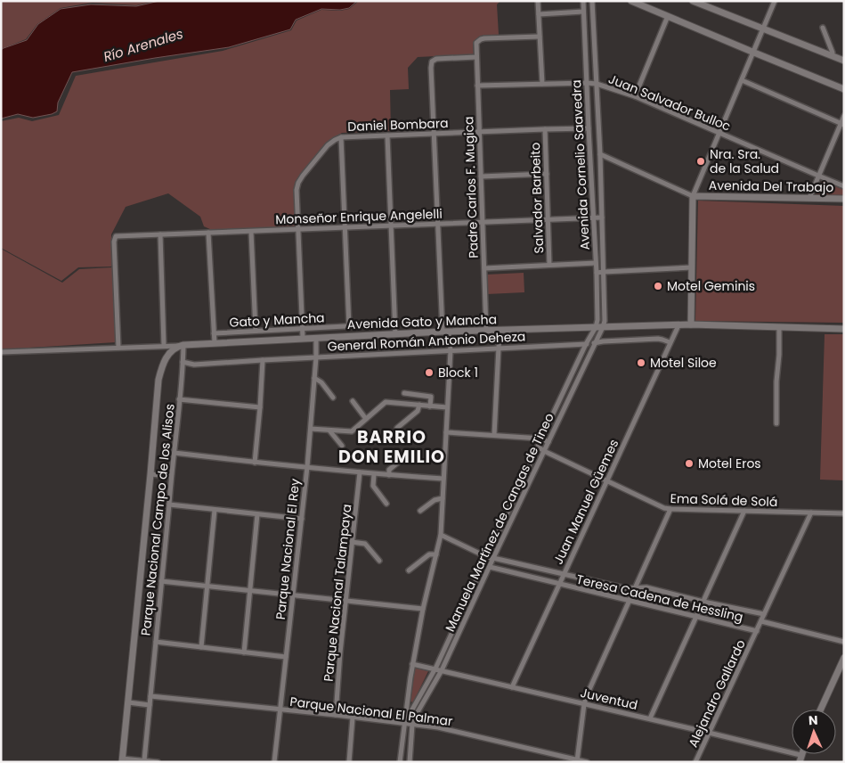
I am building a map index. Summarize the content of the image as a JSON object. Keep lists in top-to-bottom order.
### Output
{
  "streets": {
    "street": [
      "Juan Salvador Bulloc",
      "Daniel Bombara",
      "Avenida Cornelio Saavedra",
      "Avenida Del Trabajo",
      "Padre Carlos F. Mugica",
      "Salvador Barbeito",
      "Monseñor Enrique Angelelli",
      "Gato y Mancha",
      "Avenida Gato y Mancha",
      "General Román Antonio Deheza",
      "Ema Solá de Solá",
      "Juan Manuel Güemes",
      "Parque Nacional Campo de los Alisos",
      "Manuela Martínez de Cangas de Tineo",
      "Parque Nacional El Rey",
      "Parque Nacional Talampaya",
      "Teresa Cadena de Hessling",
      "Alejandro Gallardo",
      "Juventud",
      "Parque Nacional El Palmar"
    ]
  },
  "crossings": [
    ["Juan Salvador Bulloc", "Avenida Cornelio Saavedra"],
    ["Juan Salvador Bulloc", "Padre Carlos F. Mugica"],
    ["Daniel Bombara", "Avenida Cornelio Saavedra"],
    ["Daniel Bombara", "Padre Carlos F. Mugica"],
    ["Daniel Bombara", "Salvador Barbeito"],
    ["Avenida Cornelio Saavedra", "Avenida Del Trabajo"],
    ["Avenida Cornelio Saavedra", "Monseñor Enrique Angelelli"],
    ["Avenida Cornelio Saavedra", "Avenida Gato y Mancha"],
    ["Avenida Cornelio Saavedra", "Manuela Martínez de Cangas de Tineo"],
    ["Padre Carlos F. Mugica", "Monseñor Enrique Angelelli"],
    ["Padre Carlos F. Mugica", "Avenida Gato y Mancha"],
    ["Salvador Barbeito", "Monseñor Enrique Angelelli"],
    ["Monseñor Enrique Angelelli", "Avenida Gato y Mancha"],
    ["Avenida Gato y Mancha", "Juan Manuel Güemes"],
    ["Avenida Gato y Mancha", "Parque Nacional Campo de los Alisos"],
    ["Avenida Gato y Mancha", "Manuela Martínez de Cangas de Tineo"],
    ["Avenida Gato y Mancha", "Parque Nacional El Rey"],
    ["General Román Antonio Deheza", "Juan Manuel Güemes"],
    ["General Román Antonio Deheza", "Parque Nacional Campo de los Alisos"],
    ["General Román Antonio Deheza", "Manuela Martínez de Cangas de Tineo"],
    ["General Román Antonio Deheza", "Parque Nacional El Rey"],
    ["Ema Solá de Solá", "Juan Manuel Güemes"],
    ["Ema Solá de Solá", "Manuela Martínez de Cangas de Tineo"],
    ["Ema Solá de Solá", "Alejandro Gallardo"],
    ["Juan Manuel Güemes", "Teresa Cadena de Hessling"],
    ["Juan Manuel Güemes", "Juventud"],
    ["Parque Nacional Campo de los Alisos", "Parque Nacional El Palmar"],
    ["Manuela Martínez de Cangas de Tineo", "Teresa Cadena de Hessling"],
    ["Manuela Martínez de Cangas de Tineo", "Juventud"],
    ["Manuela Martínez de Cangas de Tineo", "Parque Nacional El Palmar"],
    ["Parque Nacional El Rey", "Parque Nacional El Palmar"],
    ["Parque Nacional Talampaya", "Parque Nacional El Palmar"],
    ["Teresa Cadena de Hessling", "Alejandro Gallardo"],
    ["Alejandro Gallardo", "Juventud"]
  ],
  "districts": ["BARRIO DON EMILIO"],
  "water": ["Río Arenales"],
  "places": [
    "Nra. Sra. de la Salud",
    "Motel Geminis",
    "Motel Siloe",
    "Block 1",
    "Motel Eros"
  ],
  "north": "top"
}
